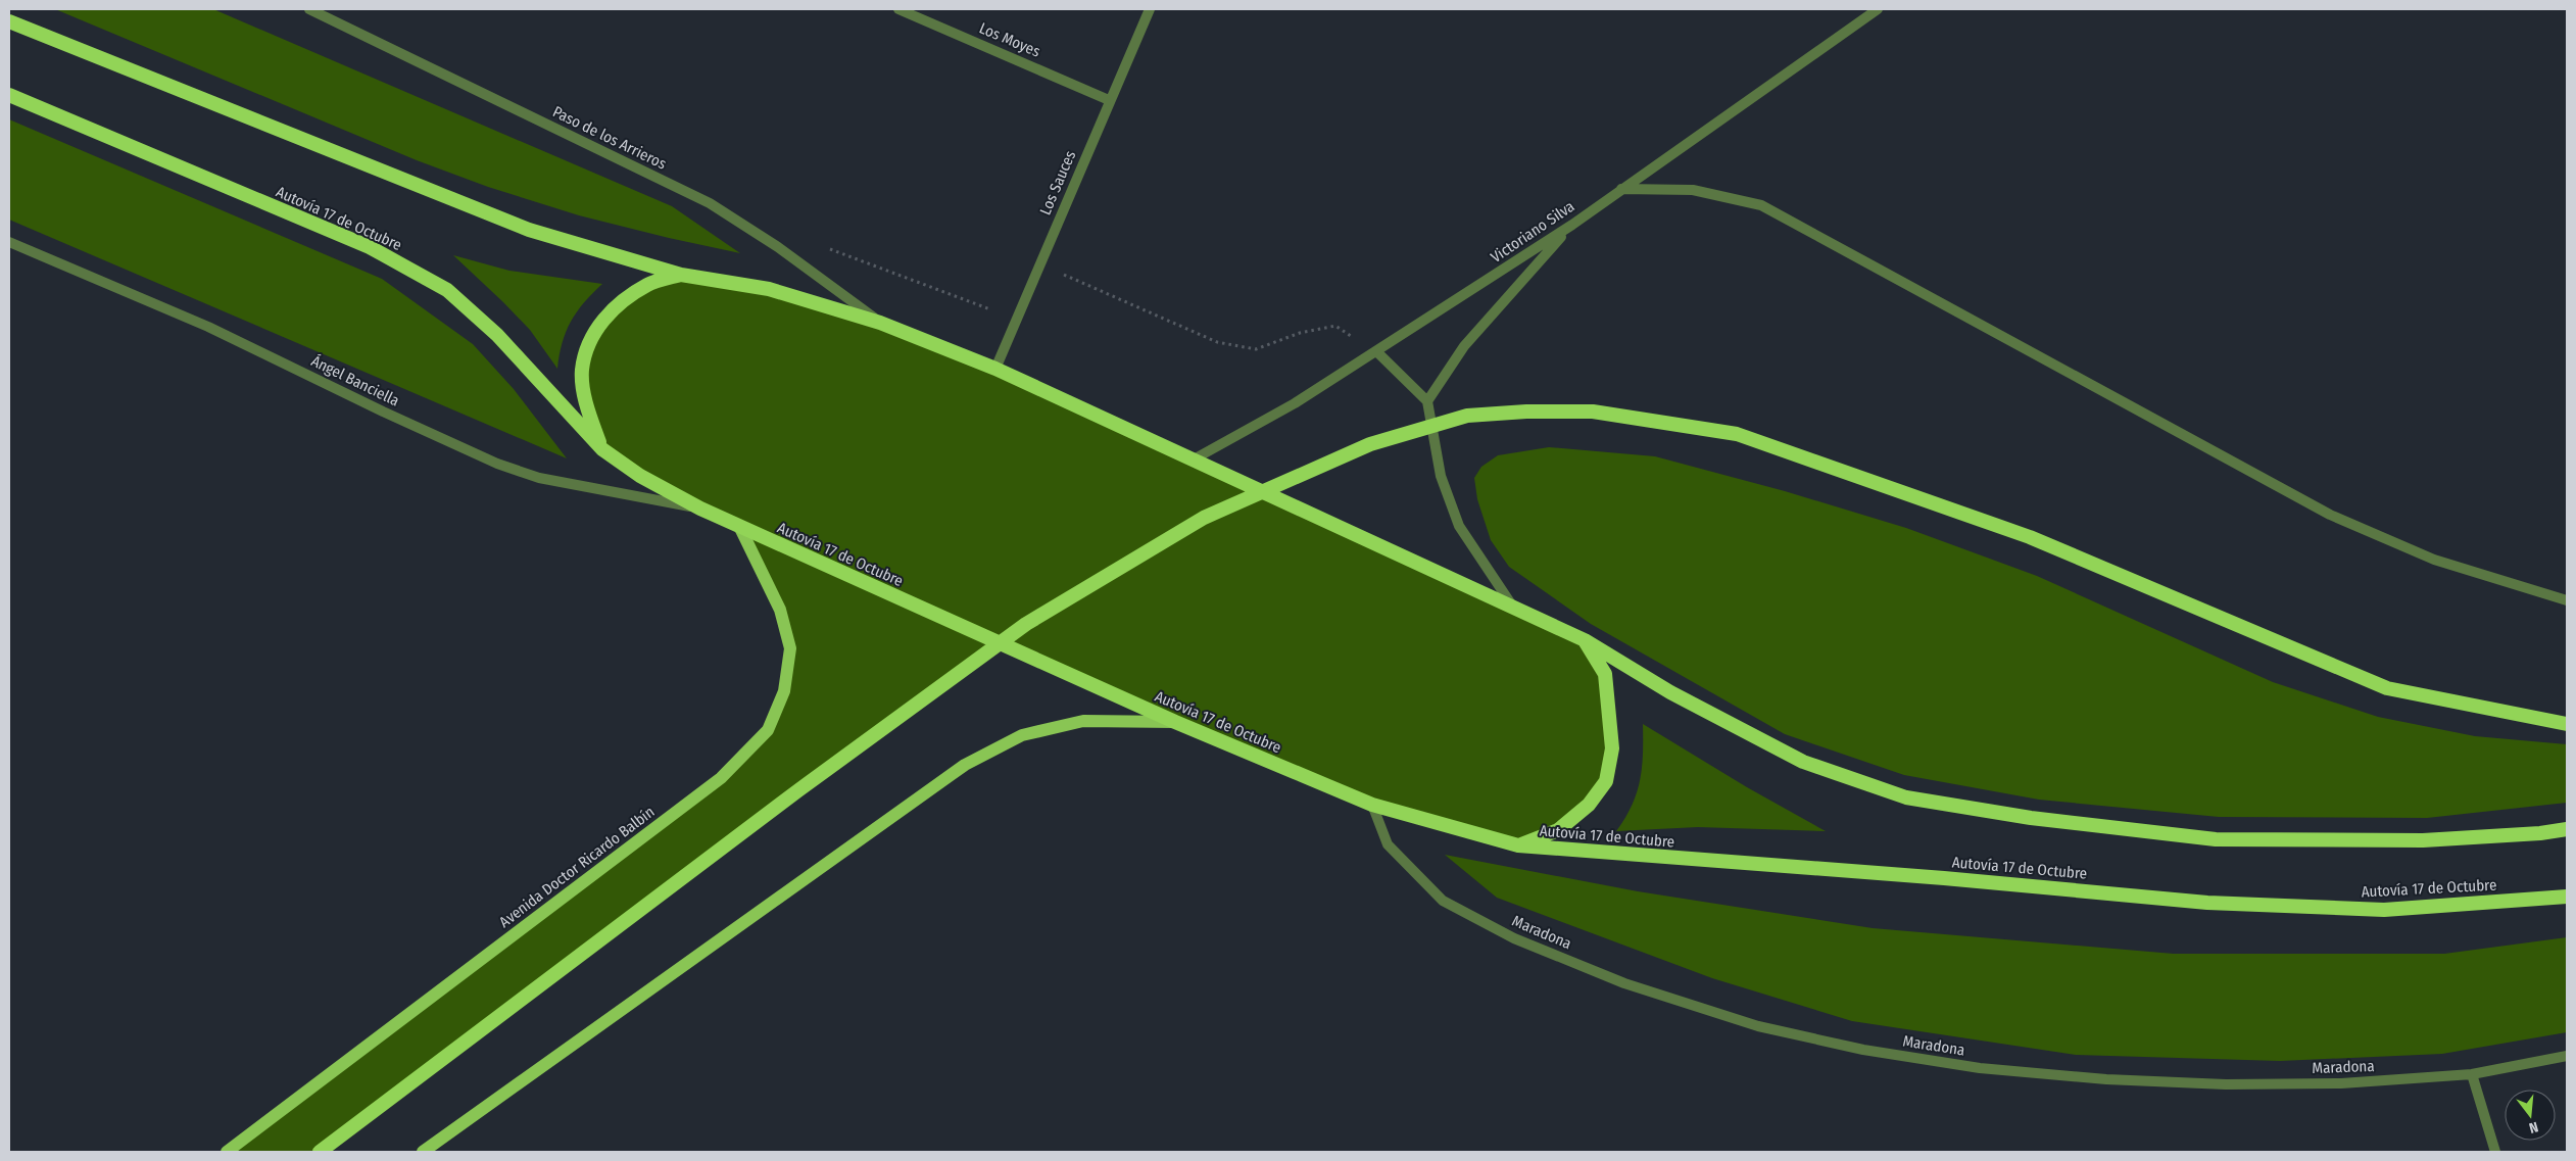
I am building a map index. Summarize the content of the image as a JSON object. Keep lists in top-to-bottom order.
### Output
{
  "streets": {
    "highway": ["Autovía 17 de Octubre"],
    "main road": ["Avenida Doctor Ricardo Balbín"],
    "street": [
      "Los Moyes",
      "Paso de los Arrieros",
      "Los Sauces",
      "Victoriano Silva",
      "Ángel Banciella",
      "Maradona"
    ]
  },
  "crossings": [
    ["Los Moyes", "Los Sauces"],
    ["Autovía 17 de Octubre", "Ángel Banciella"],
    ["Autovía 17 de Octubre", "Avenida Doctor Ricardo Balbín"],
    ["Autovía 17 de Octubre", "Maradona"]
  ],
  "north": "bottom"
}
